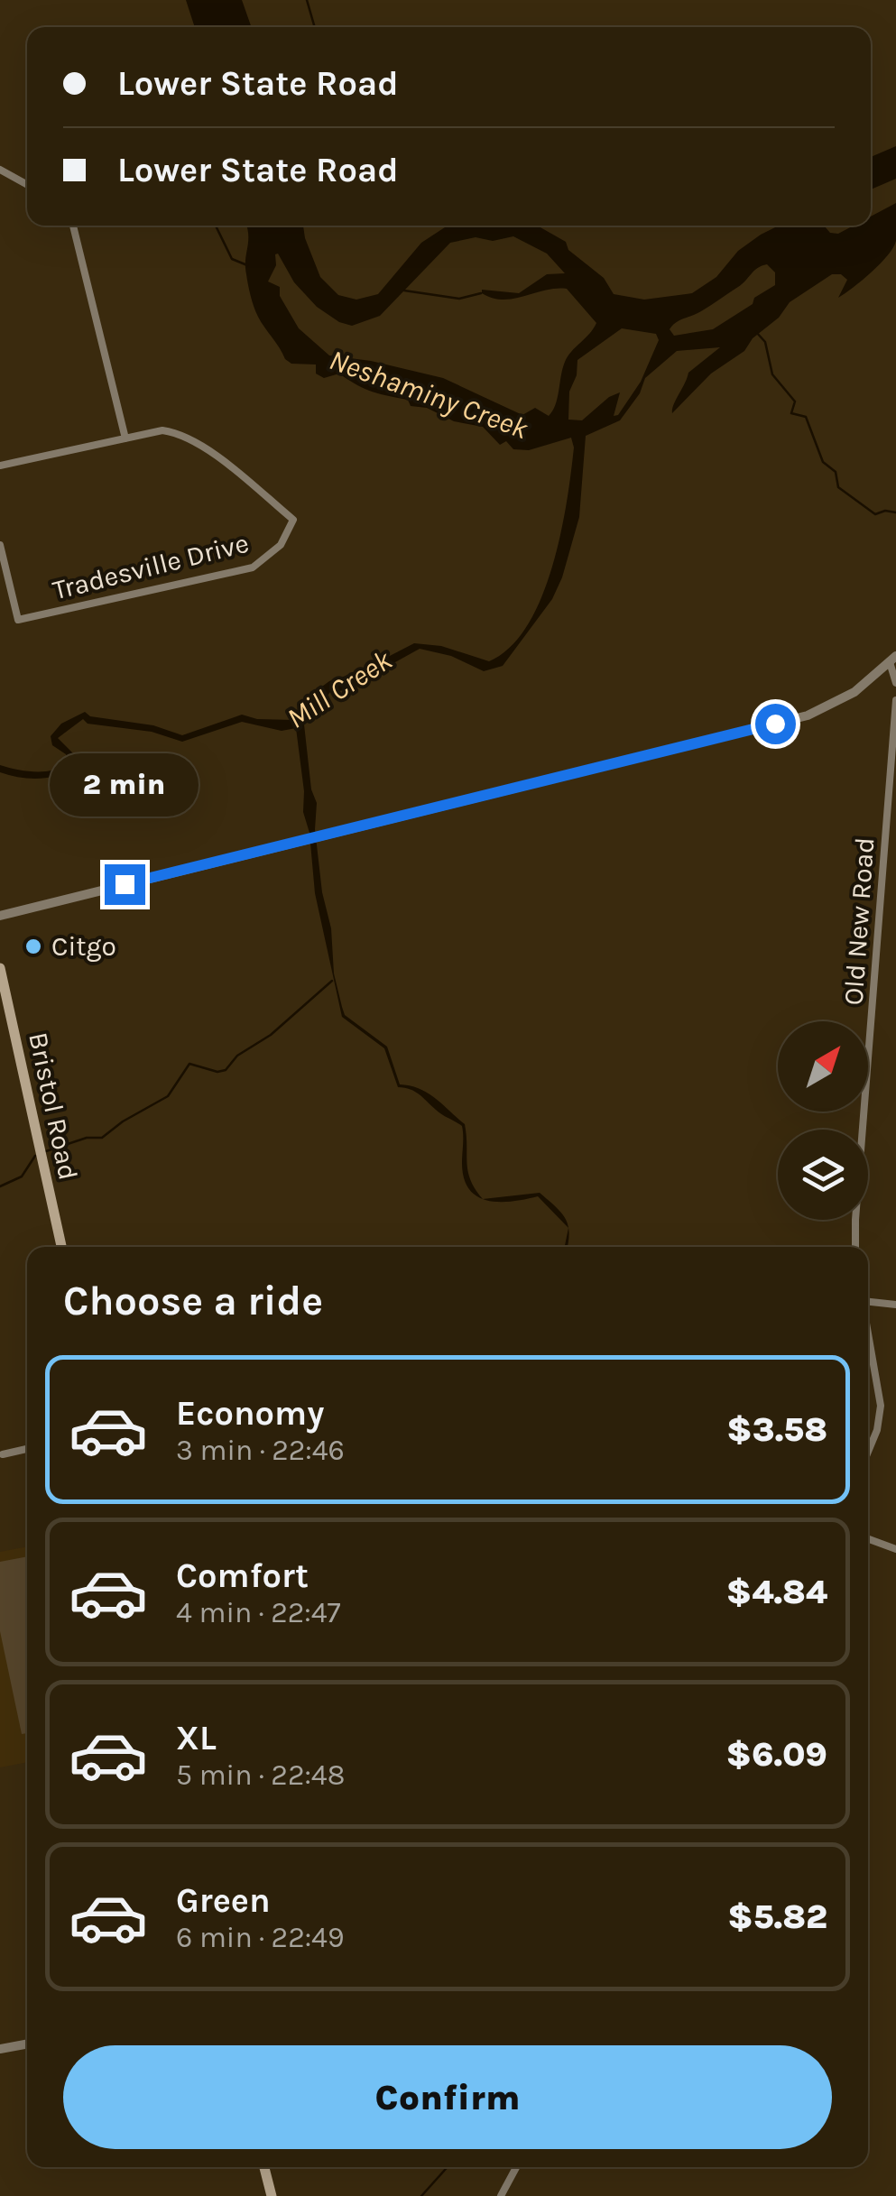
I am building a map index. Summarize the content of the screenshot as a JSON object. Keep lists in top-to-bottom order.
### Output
{
  "streets": {
    "main road": ["Bristol Road"],
    "street": ["Tradesville Drive", "Old New Road"]
  },
  "water": ["Neshaminy Creek", "Mill Creek"],
  "places": ["Citgo"],
  "north": "top right",
  "page": {
    "banner": ["Lower State Road", "Lower State Road"],
    "bubble": "2 min",
    "heading": "Choose a ride",
    "list": [
      {
        "name": "Economy",
        "note": "3 min · 22:46",
        "value": "$3.58"
      },
      {
        "name": "Comfort",
        "note": "4 min · 22:47",
        "value": "$4.84"
      },
      {
        "name": "XL",
        "note": "5 min · 22:48",
        "value": "$6.09"
      },
      {
        "name": "Green",
        "note": "6 min · 22:49",
        "value": "$5.82"
      }
    ],
    "buttons": "Confirm"
  }
}
